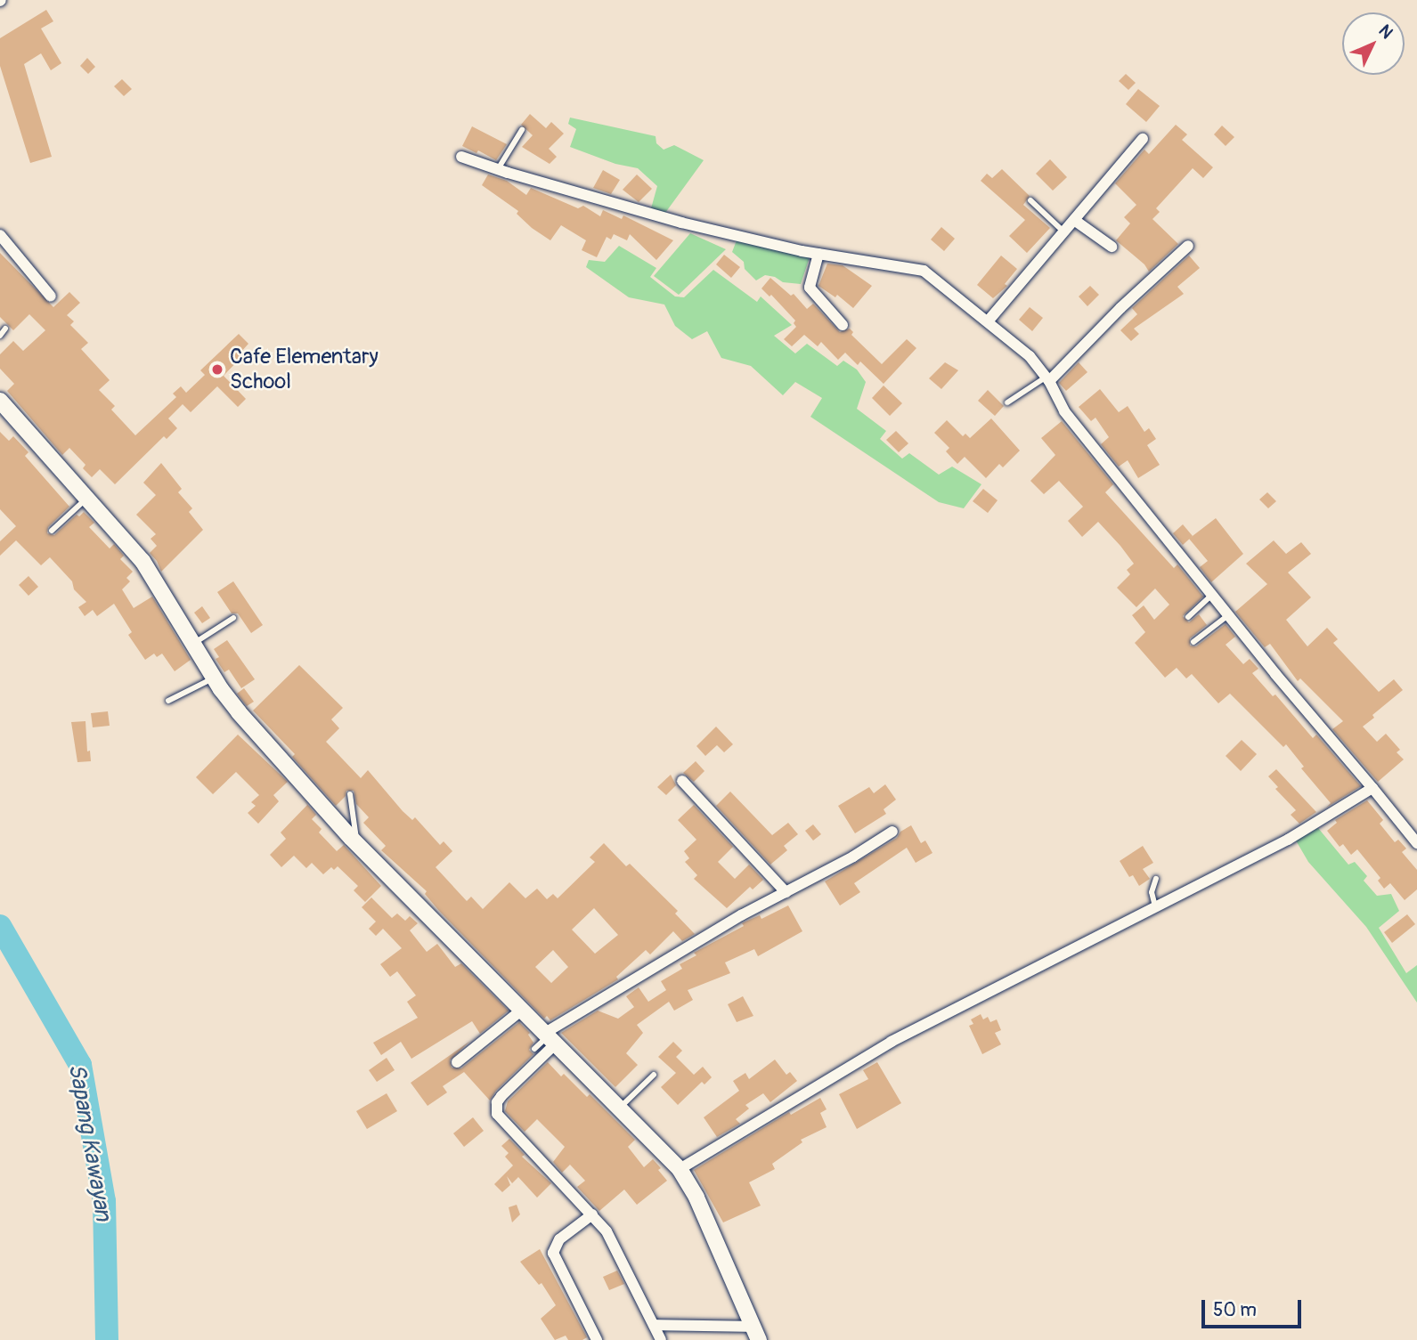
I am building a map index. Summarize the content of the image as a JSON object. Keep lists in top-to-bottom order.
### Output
{
  "water": ["Sapang Kawayan"],
  "places": ["Cafe Elementary School"],
  "scale_bar": "50 m",
  "north": "top right"
}
